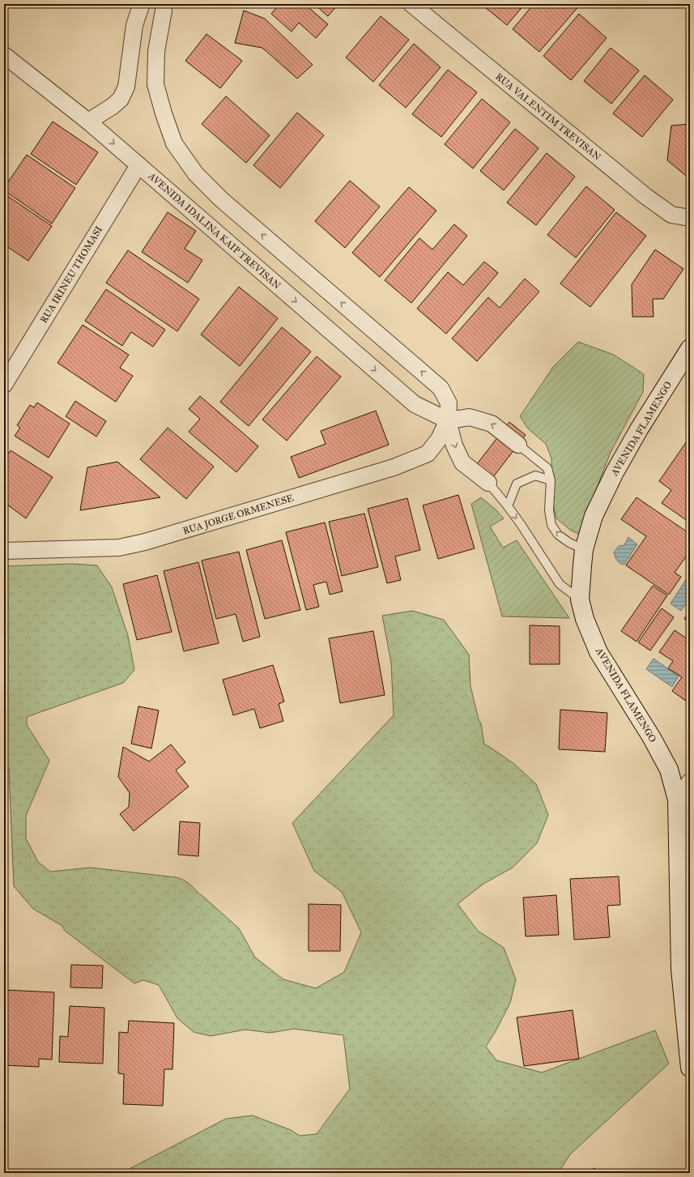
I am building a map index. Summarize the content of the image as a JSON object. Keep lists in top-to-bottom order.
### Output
{
  "streets": {
    "street": [
      "RUA VALENTIM TREVISAN",
      "AVENIDA IDALINA KAIP TREVISAN",
      "RUA IRINEU THOMASI",
      "AVENIDA FLAMENGO",
      "RUA JORGE ORMENESE"
    ]
  },
  "crossings": [
    ["AVENIDA IDALINA KAIP TREVISAN", "RUA IRINEU THOMASI"],
    ["AVENIDA IDALINA KAIP TREVISAN", "RUA JORGE ORMENESE"]
  ],
  "one_way": ["AVENIDA IDALINA KAIP TREVISAN"]
}
